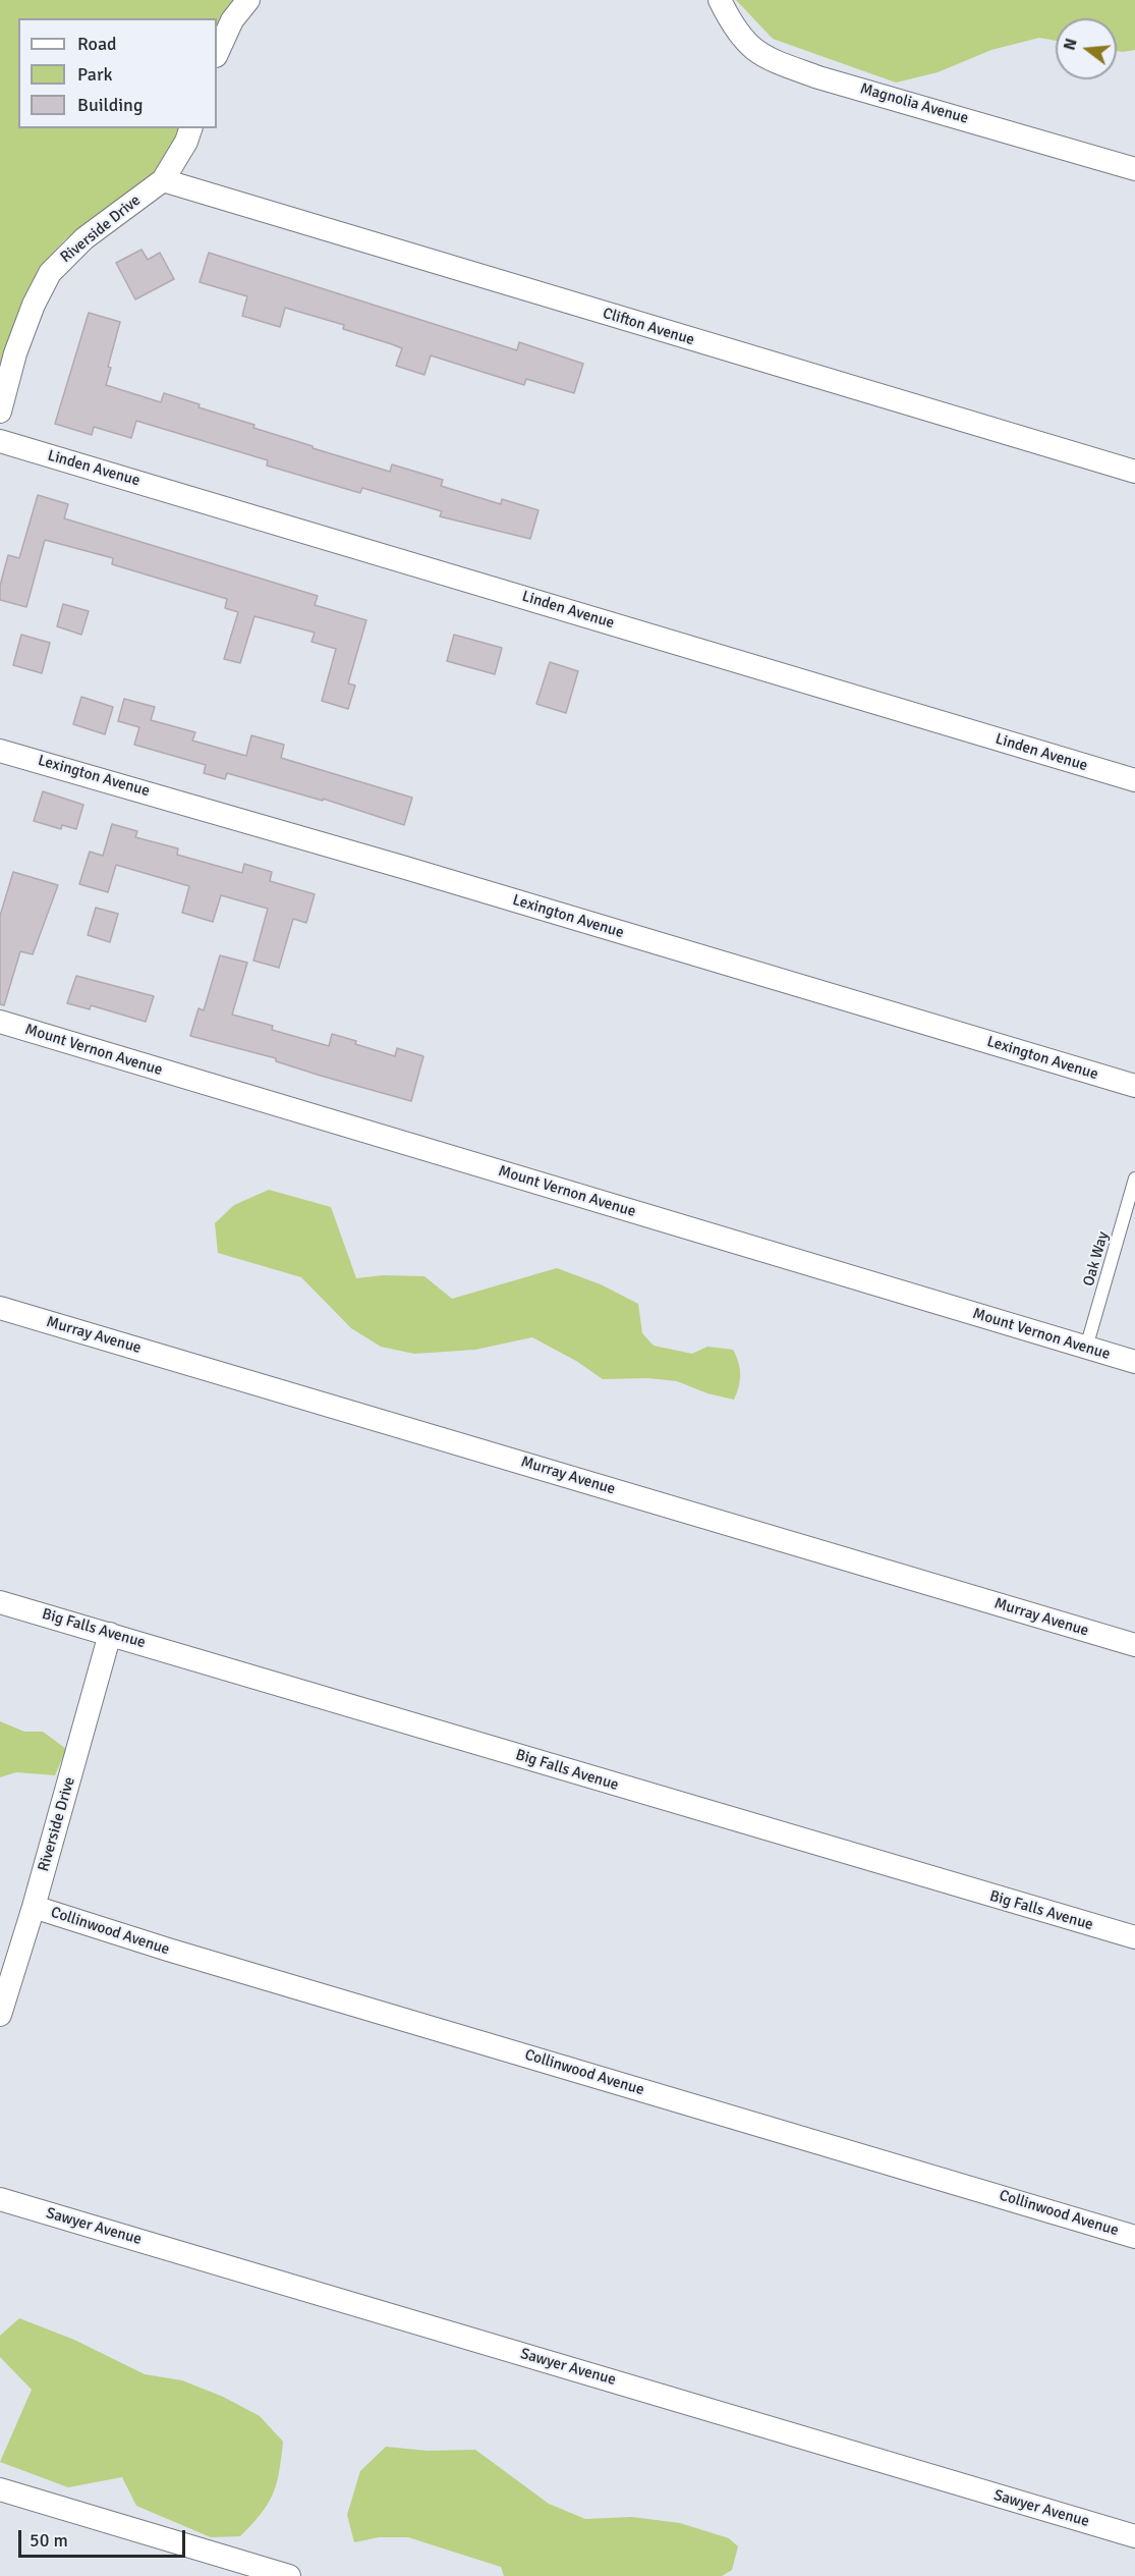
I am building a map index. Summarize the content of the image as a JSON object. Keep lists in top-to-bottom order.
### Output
{
  "streets": {
    "street": [
      "Magnolia Avenue",
      "Riverside Drive",
      "Clifton Avenue",
      "Linden Avenue",
      "Lexington Avenue",
      "Mount Vernon Avenue",
      "Murray Avenue",
      "Big Falls Avenue",
      "Collinwood Avenue",
      "Sawyer Avenue"
    ],
    "lane": ["Oak Way"]
  },
  "crossings": [
    ["Riverside Drive", "Clifton Avenue"],
    ["Riverside Drive", "Big Falls Avenue"],
    ["Riverside Drive", "Collinwood Avenue"],
    ["Mount Vernon Avenue", "Oak Way"]
  ],
  "legend": ["Road", "Park", "Building"],
  "scale_bar": "50 m",
  "north": "left"
}
